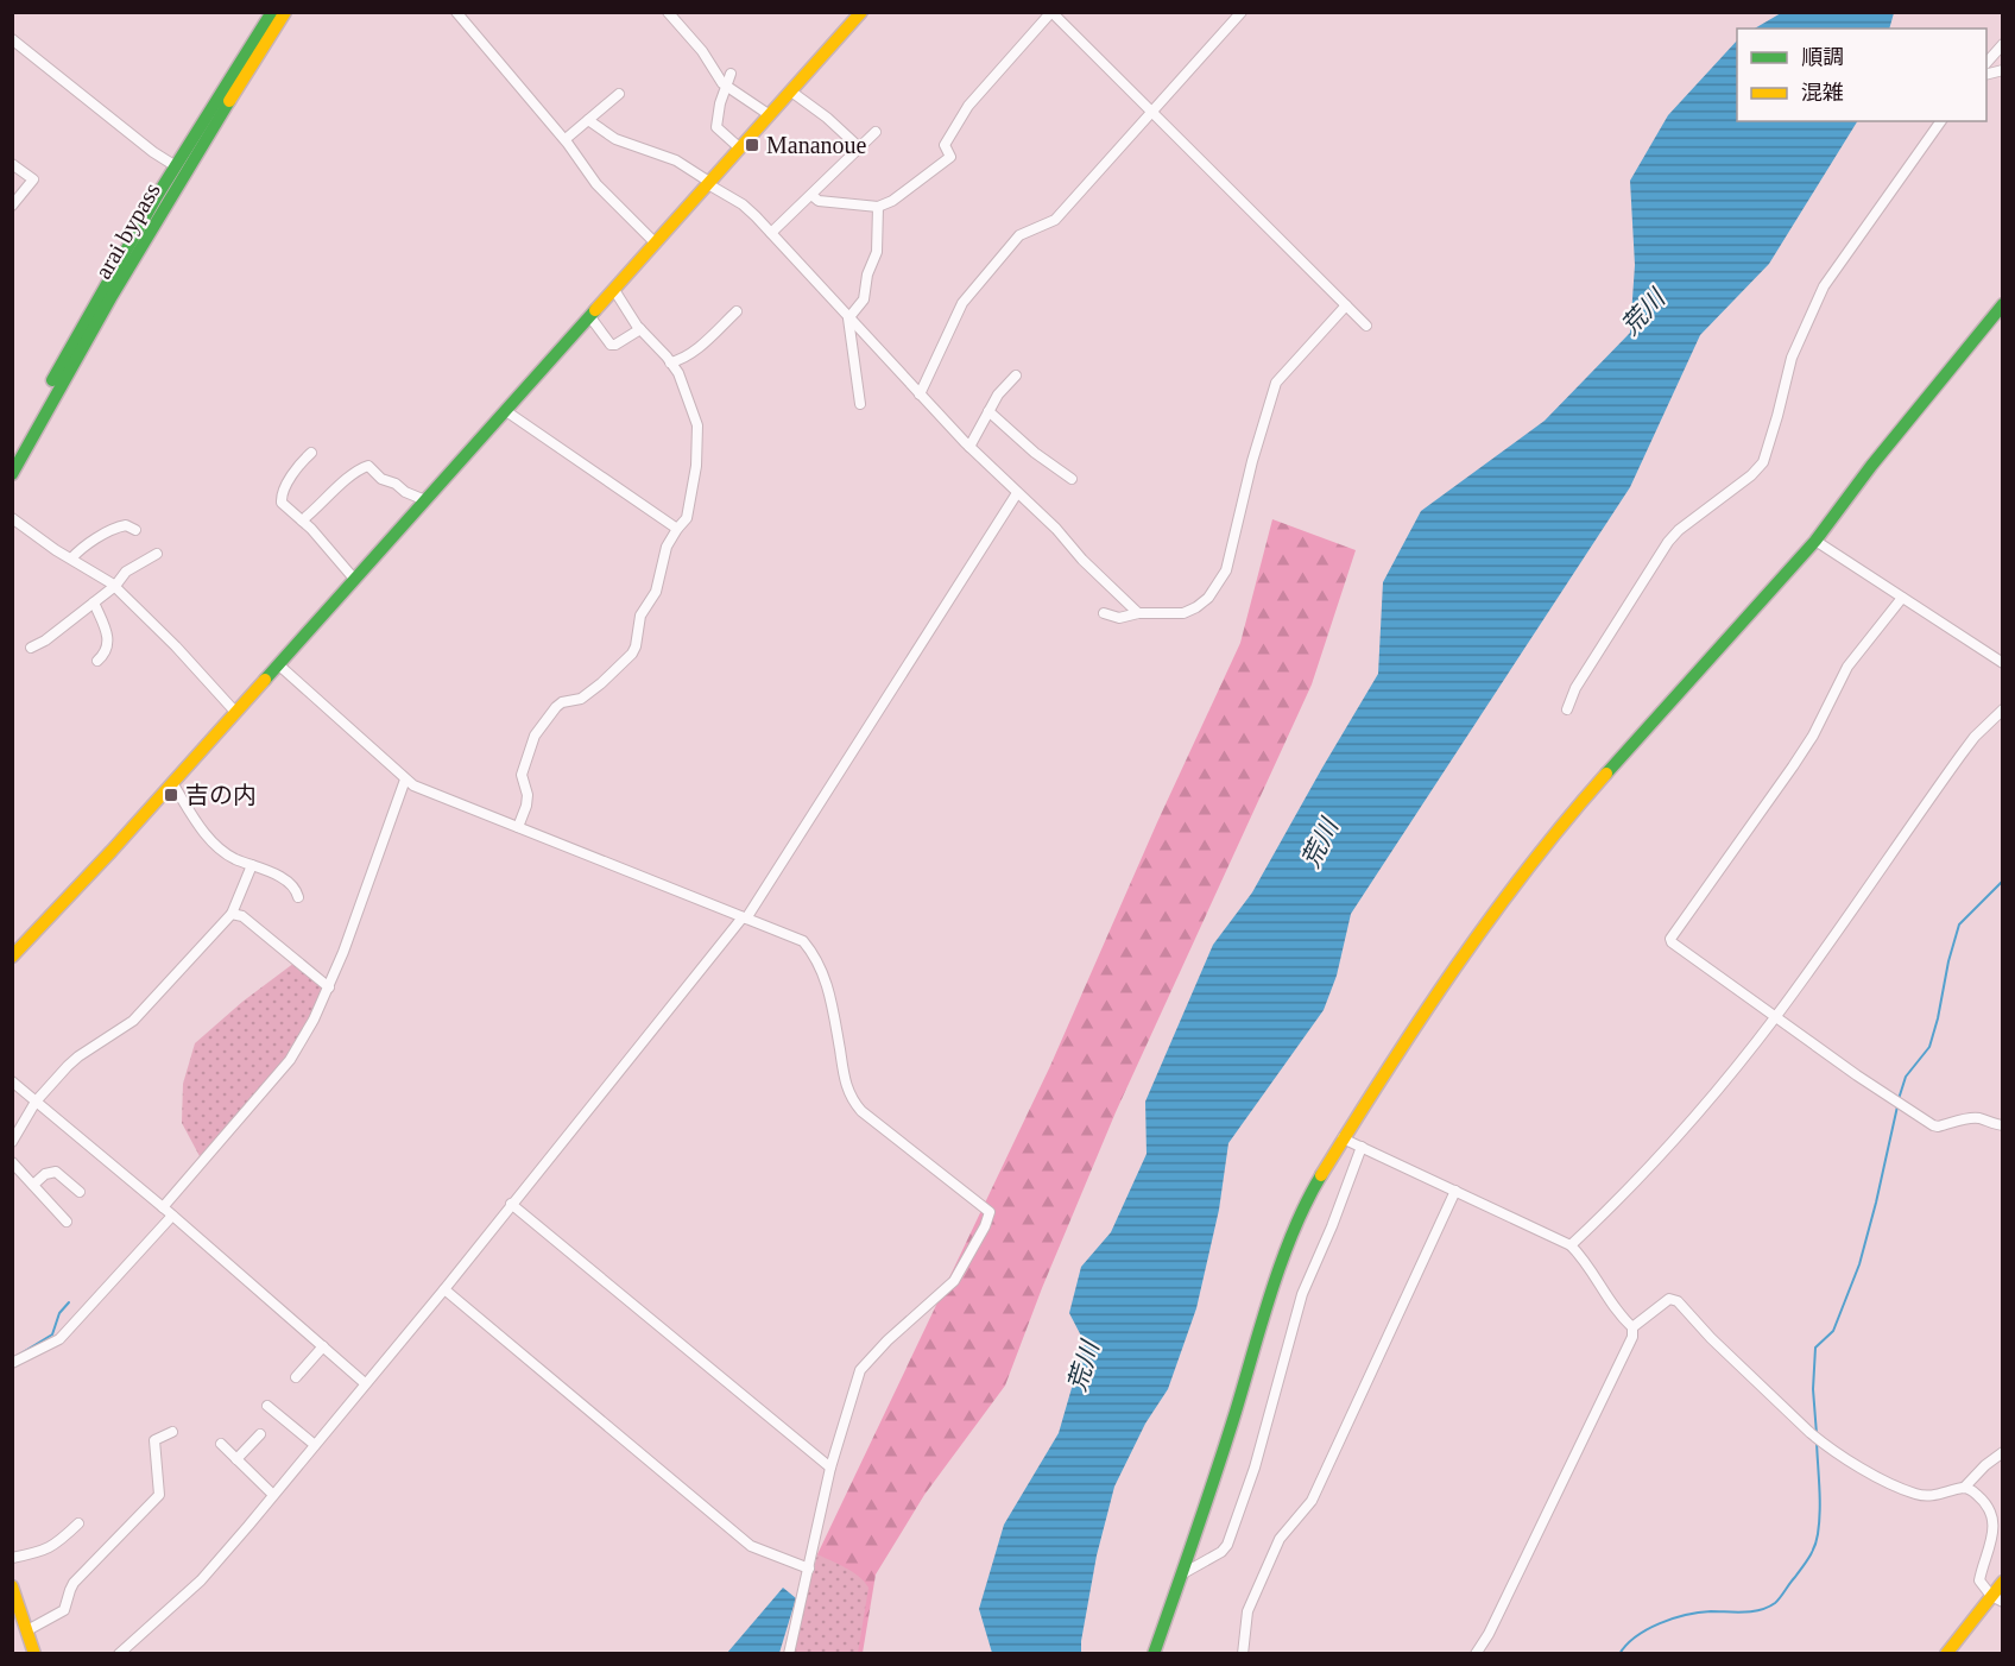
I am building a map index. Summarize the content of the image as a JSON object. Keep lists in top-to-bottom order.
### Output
{
  "streets": {
    "main road": ["arai bypass"]
  },
  "water": ["荒川"],
  "places": {
    "transit": ["Mananoue", "吉の内"]
  },
  "legend": ["順調", "混雑"]
}
